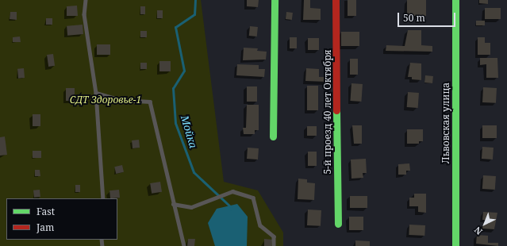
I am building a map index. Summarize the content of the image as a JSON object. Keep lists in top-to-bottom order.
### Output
{
  "streets": {
    "street": ["5-й проезд 40 лет Октября", "Львовская улица"]
  },
  "water": ["Мойка"],
  "parks": ["СДТ Здоровье-1"],
  "legend": ["Fast", "Jam"],
  "scale_bar": "50 m",
  "north": "bottom left"
}
